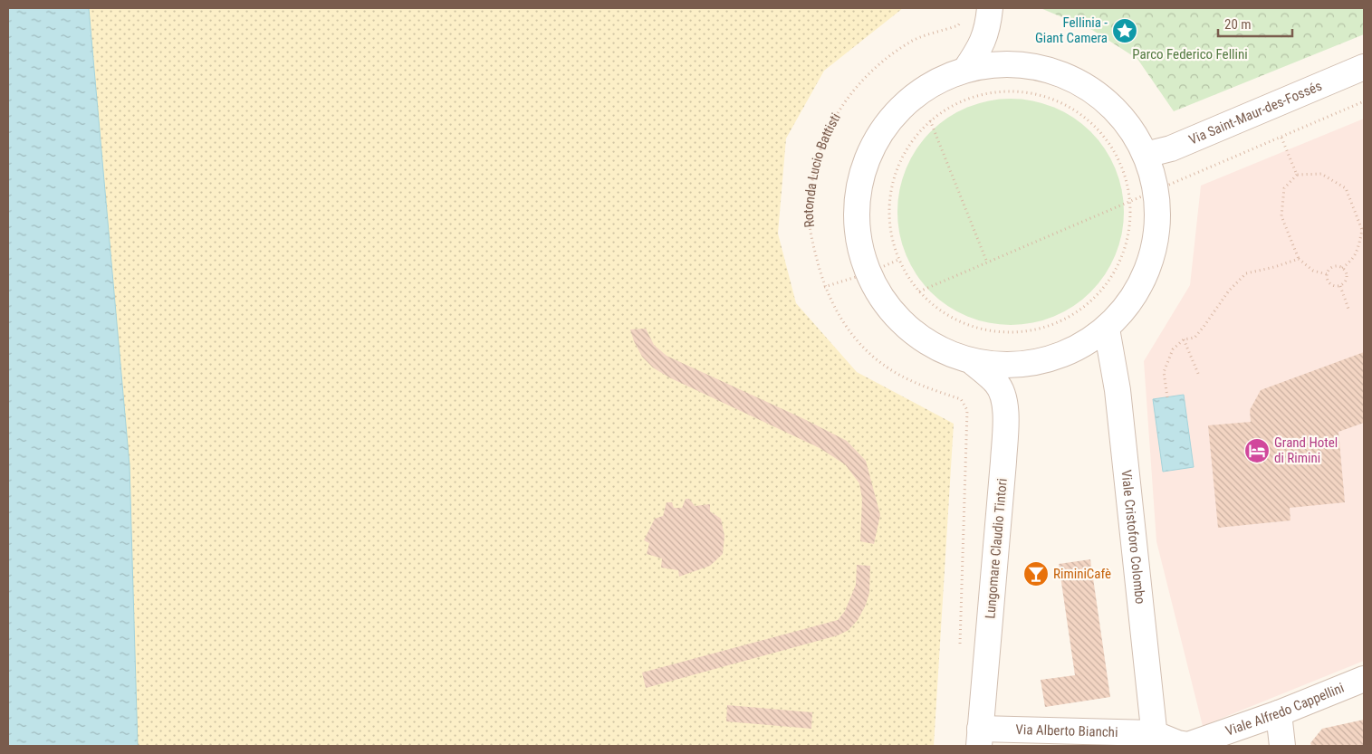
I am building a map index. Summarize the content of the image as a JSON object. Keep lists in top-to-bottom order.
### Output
{
  "streets": {
    "street": [
      "Via Saint-Maur-des-Fossés",
      "Viale Cristoforo Colombo",
      "Lungomare Claudio Tintori",
      "Viale Alfredo Cappellini",
      "Via Alberto Bianchi"
    ],
    "path": ["Rotonda Lucio Battisti"]
  },
  "crossings": [
    ["Viale Cristoforo Colombo", "Viale Alfredo Cappellini"],
    ["Viale Cristoforo Colombo", "Via Alberto Bianchi"],
    ["Lungomare Claudio Tintori", "Via Alberto Bianchi"],
    ["Viale Alfredo Cappellini", "Via Alberto Bianchi"]
  ],
  "parks": ["Parco Federico Fellini"],
  "places": {
    "place": ["Fellinia - Giant Camera"],
    "hotel": ["Grand Hotel di Rimini"],
    "bar": ["RiminiCafè"]
  },
  "scale_bar": "20 m"
}
